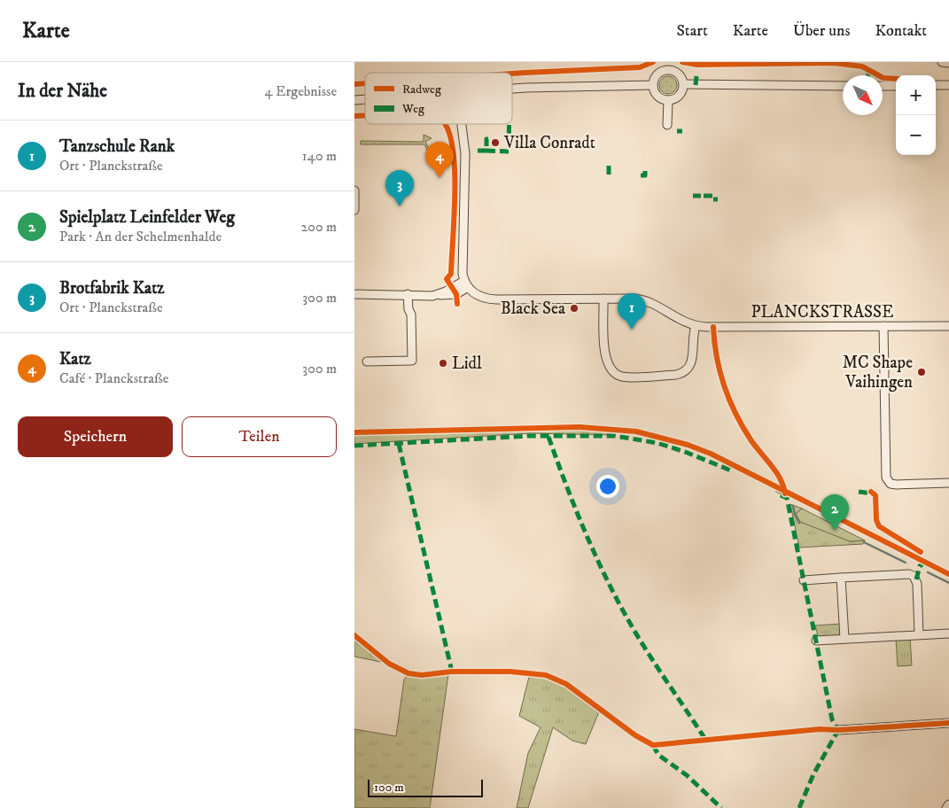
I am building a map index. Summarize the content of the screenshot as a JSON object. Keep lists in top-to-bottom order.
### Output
{
  "streets": {
    "street": ["PLANCKSTRASSE"]
  },
  "places": [
    "Villa Conradt",
    "Black Sea",
    "Lidl",
    "MC Shape Vaihingen"
  ],
  "legend": ["Radweg", "Weg"],
  "scale_bar": "100 m",
  "north": "bottom right",
  "page": {
    "header": "Karte",
    "nav": [
      "Start",
      "Karte",
      "Über uns",
      "Kontakt"
    ],
    "heading": ["In der Nähe", "4 Ergebnisse"],
    "map_buttons": ["+", "−"],
    "list": [
      {
        "mark": "1",
        "name": "Tanzschule Rank",
        "note": "Ort · Planckstraße",
        "value": "140 m"
      },
      {
        "mark": "2",
        "name": "Spielplatz Leinfelder Weg",
        "note": "Park · An der Schelmenhalde",
        "value": "200 m"
      },
      {
        "mark": "3",
        "name": "Brotfabrik Katz",
        "note": "Ort · Planckstraße",
        "value": "300 m"
      },
      {
        "mark": "4",
        "name": "Katz",
        "note": "Café · Planckstraße",
        "value": "300 m"
      }
    ],
    "pins": [
      "4",
      "3",
      "1",
      "2"
    ],
    "buttons": ["Speichern", "Teilen"],
    "scale": "100 m"
  }
}
